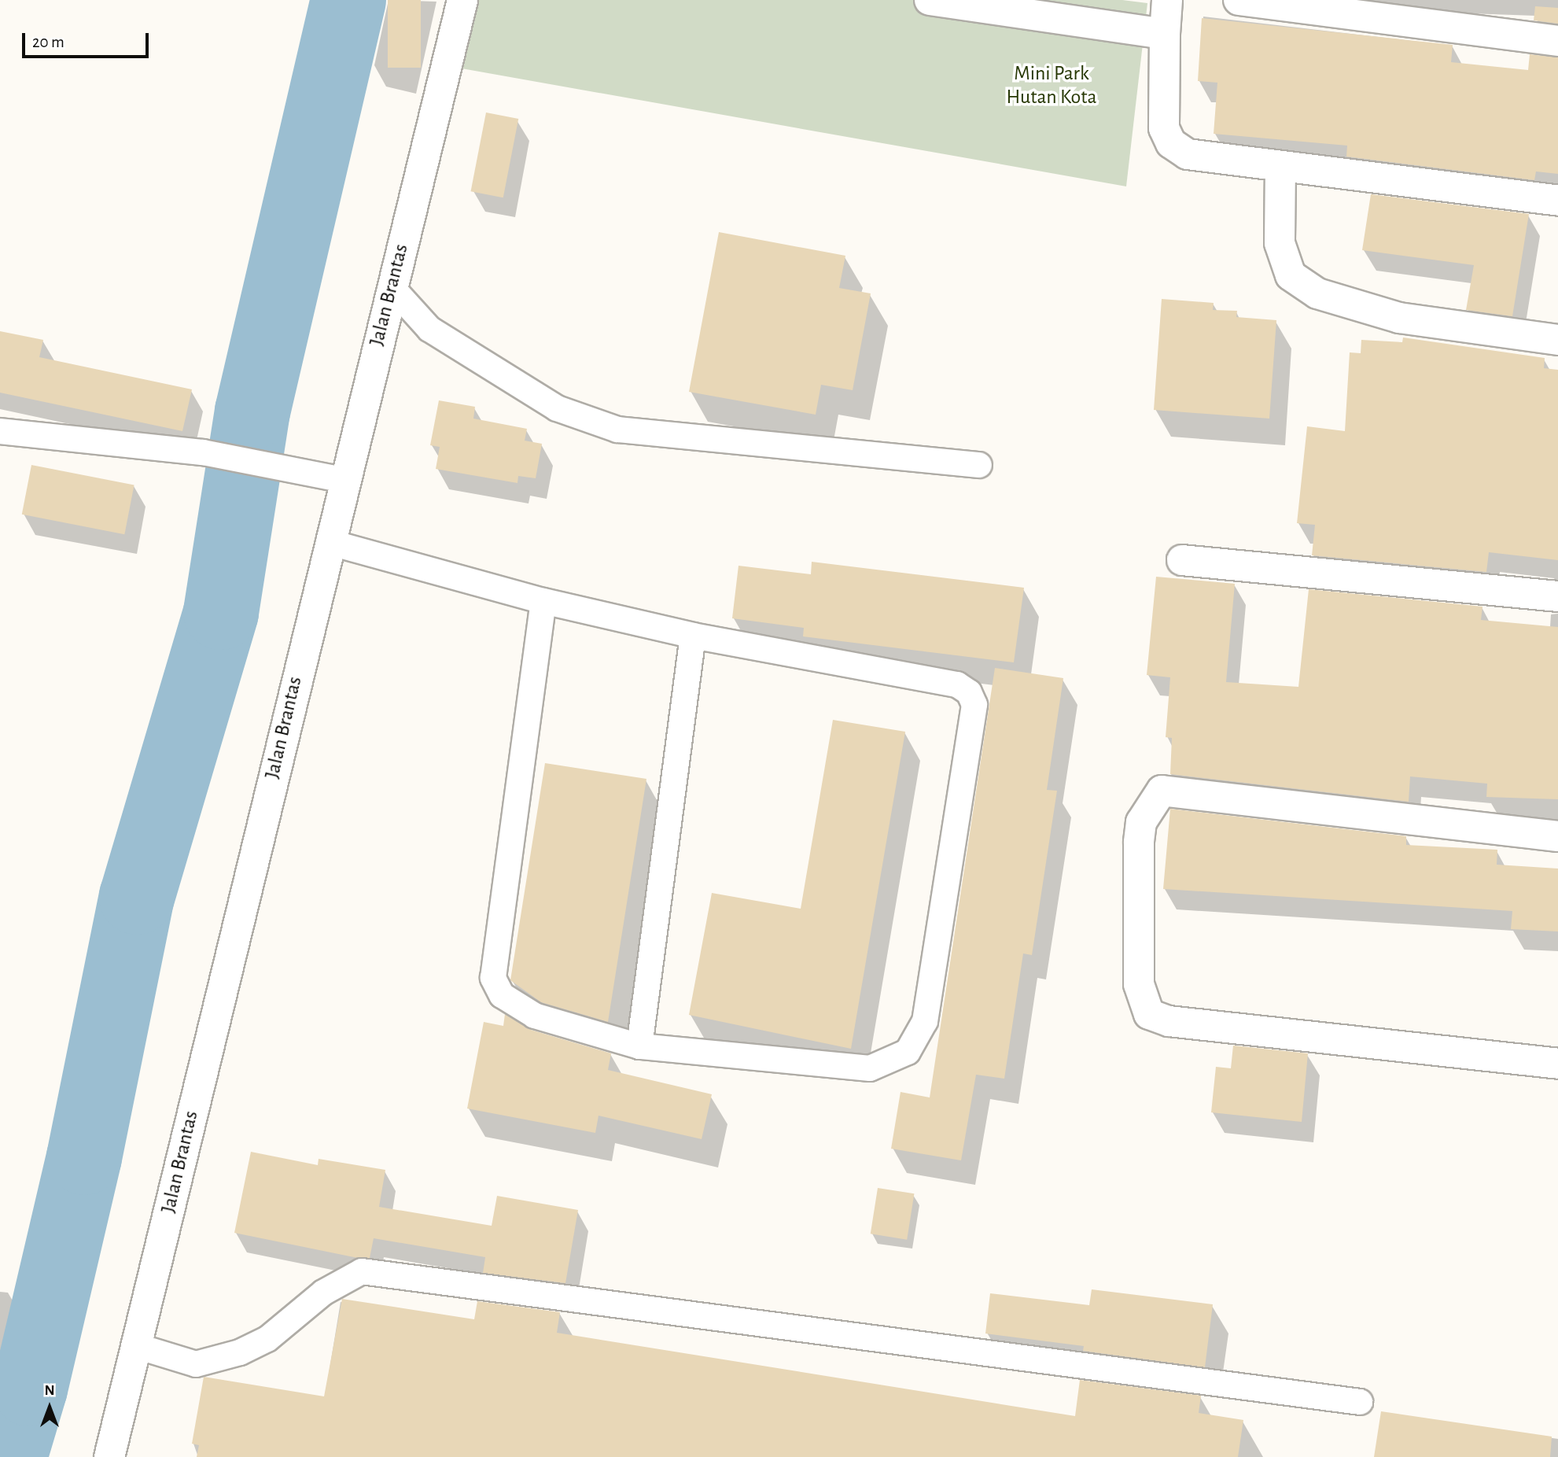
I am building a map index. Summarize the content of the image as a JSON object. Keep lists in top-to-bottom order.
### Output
{
  "streets": {
    "street": ["Jalan Brantas"]
  },
  "parks": ["Mini Park Hutan Kota"],
  "scale_bar": "20 m",
  "north": "top"
}
